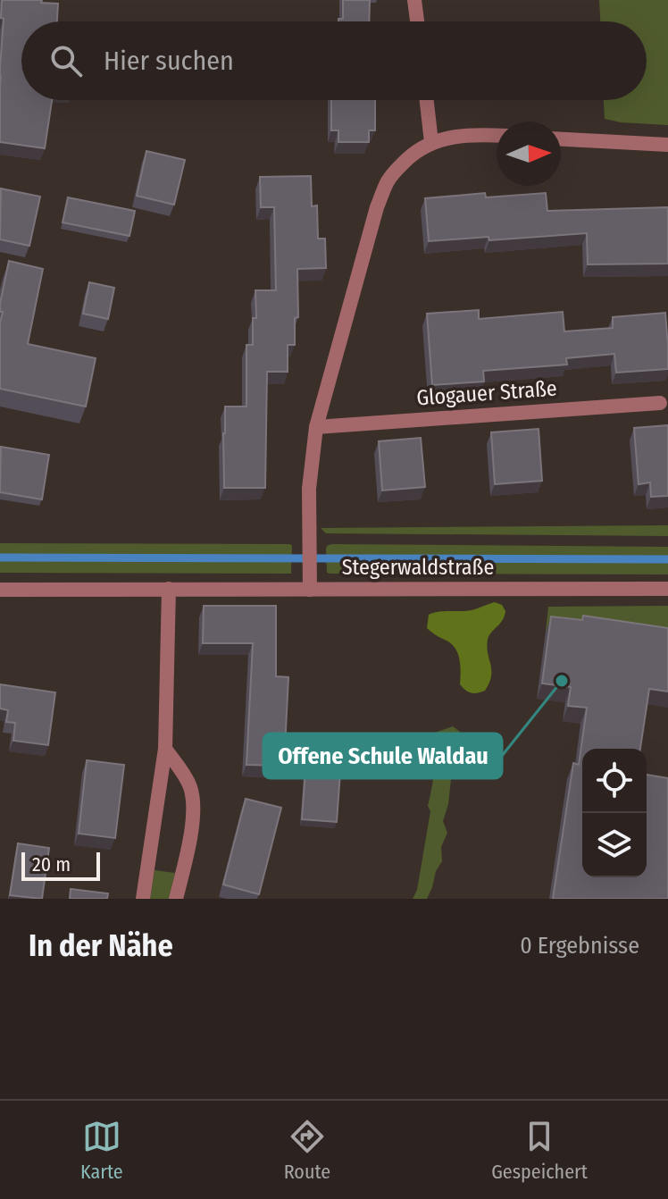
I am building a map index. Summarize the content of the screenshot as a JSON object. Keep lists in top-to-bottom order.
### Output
{
  "streets": {
    "street": ["Glogauer Straße", "Stegerwaldstraße"]
  },
  "places": ["Offene Schule Waldau"],
  "scale_bar": "20 m",
  "north": "right",
  "page": {
    "search": "Hier suchen",
    "scale": "20 m",
    "heading": ["In der Nähe", "0 Ergebnisse"],
    "nav": ["Karte", "Route", "Gespeichert"]
  }
}
